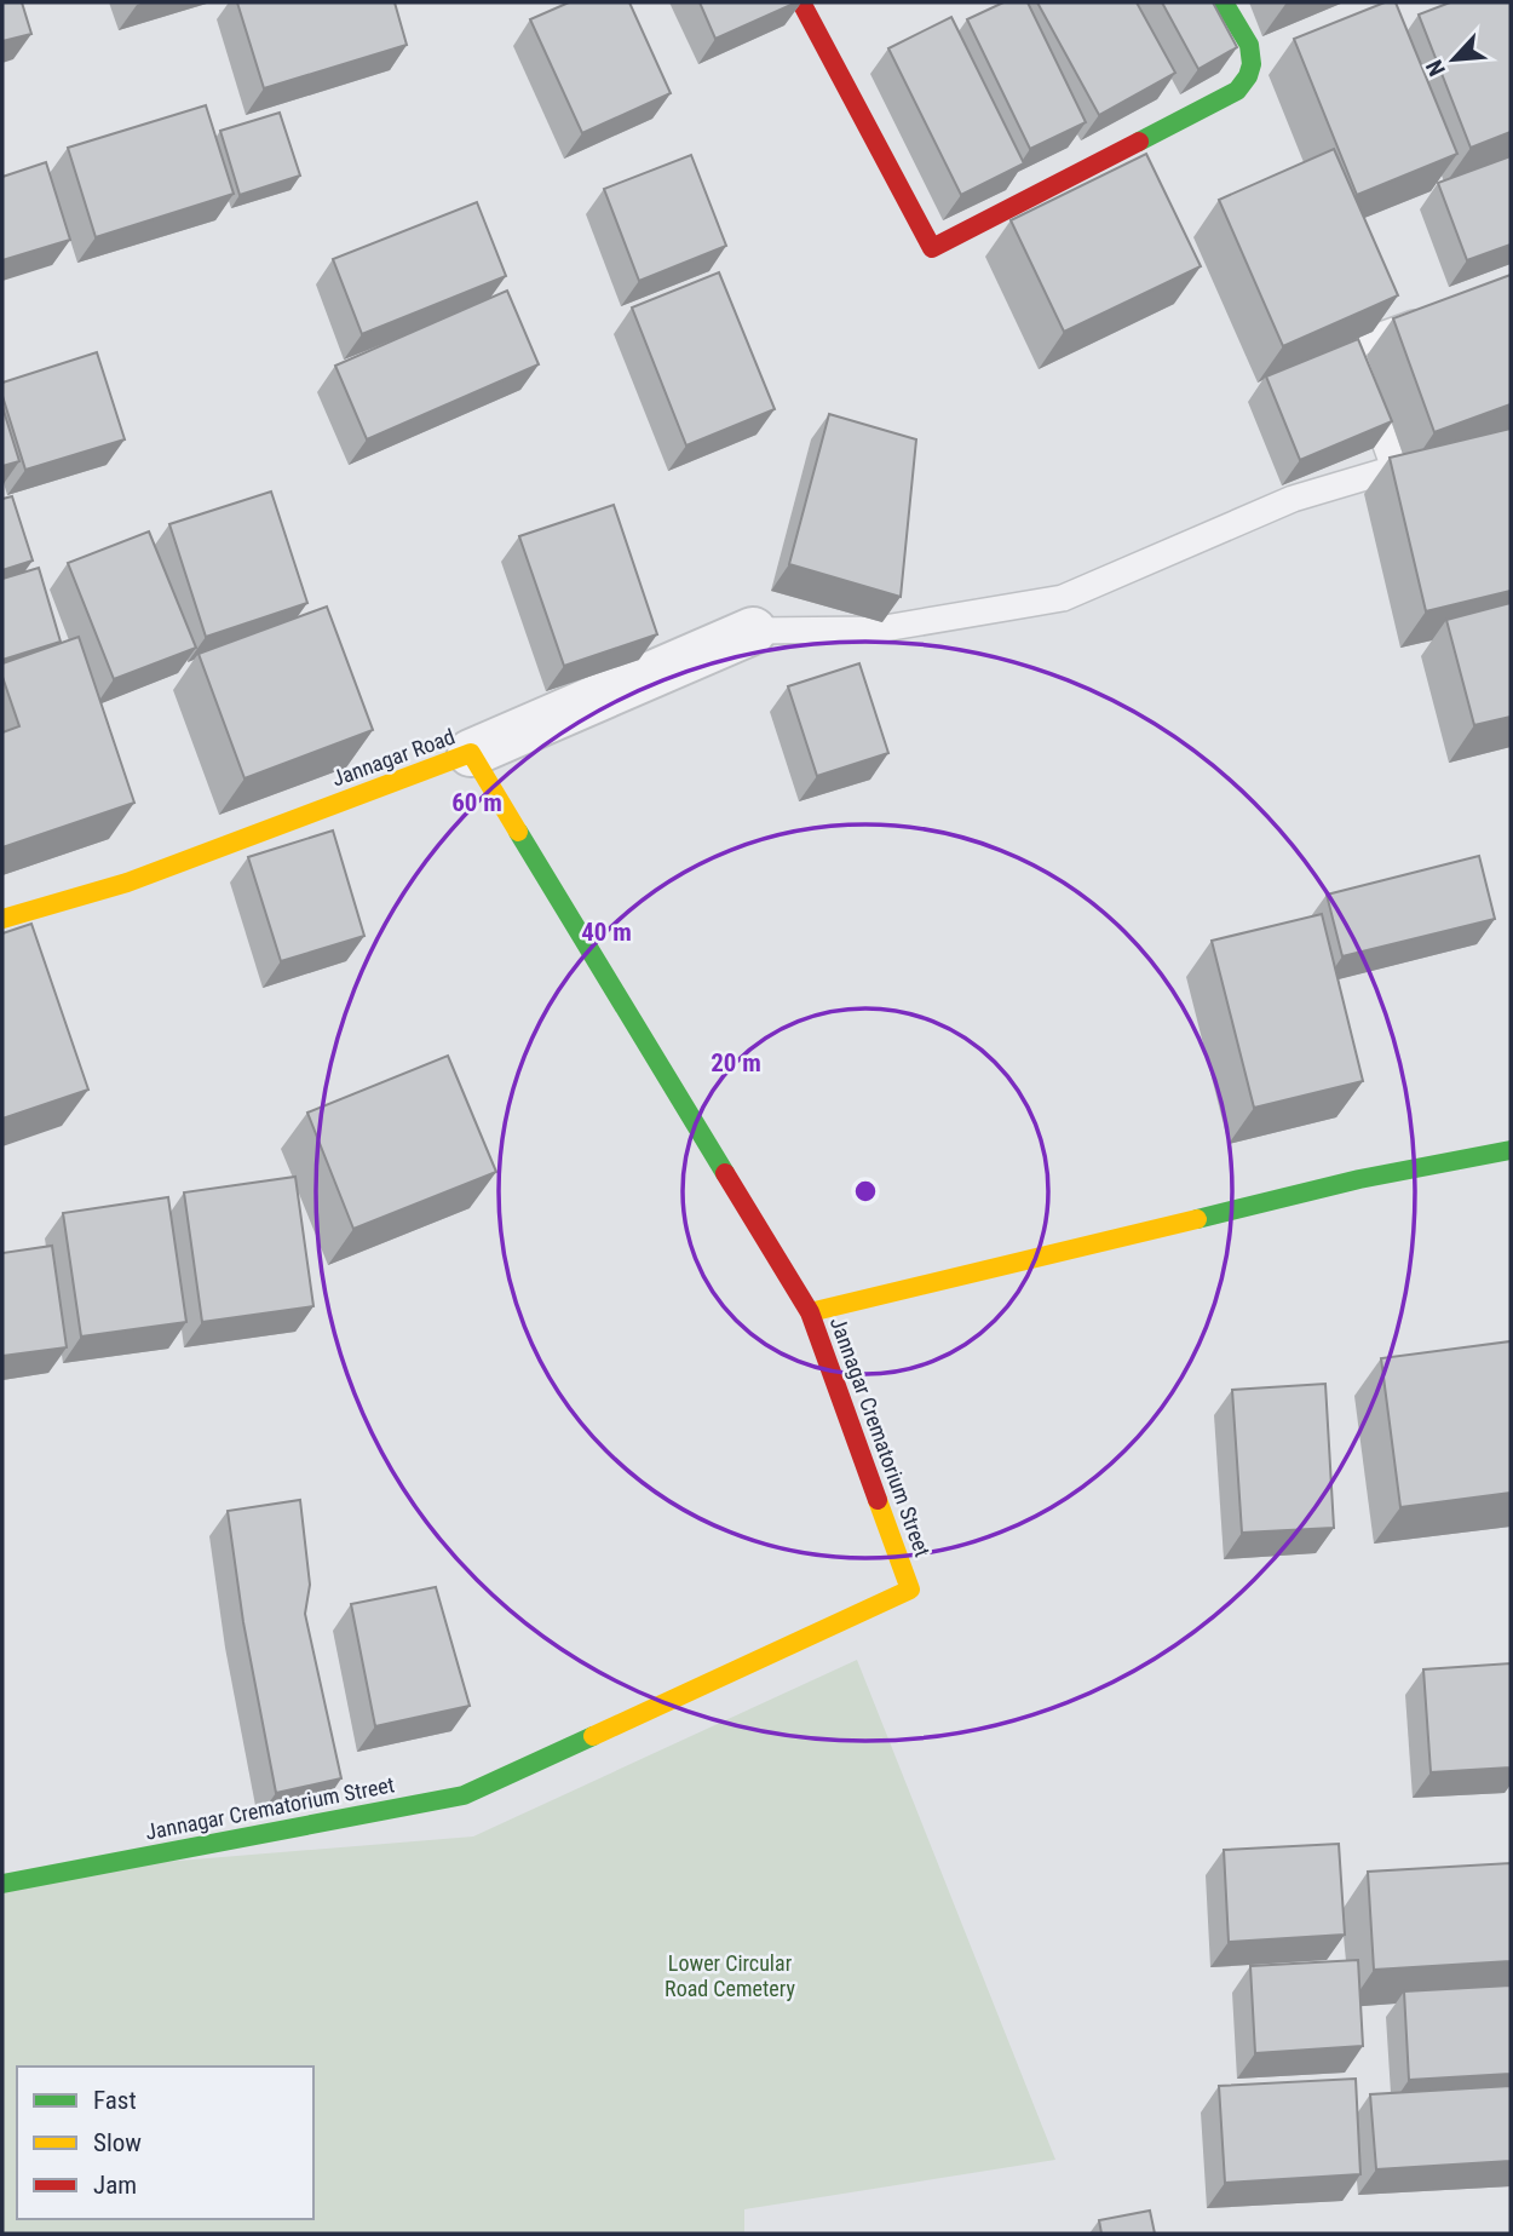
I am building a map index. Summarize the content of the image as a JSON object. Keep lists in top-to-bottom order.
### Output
{
  "streets": {
    "street": ["Jannagar Road", "Jannagar Crematorium Street"]
  },
  "crossings": [
    ["Jannagar Road", "Jannagar Crematorium Street"]
  ],
  "parks": ["Lower Circular Road Cemetery"],
  "legend": ["Fast", "Slow", "Jam"],
  "north": "bottom left",
  "rings": ["60 m", "40 m", "20 m"]
}
